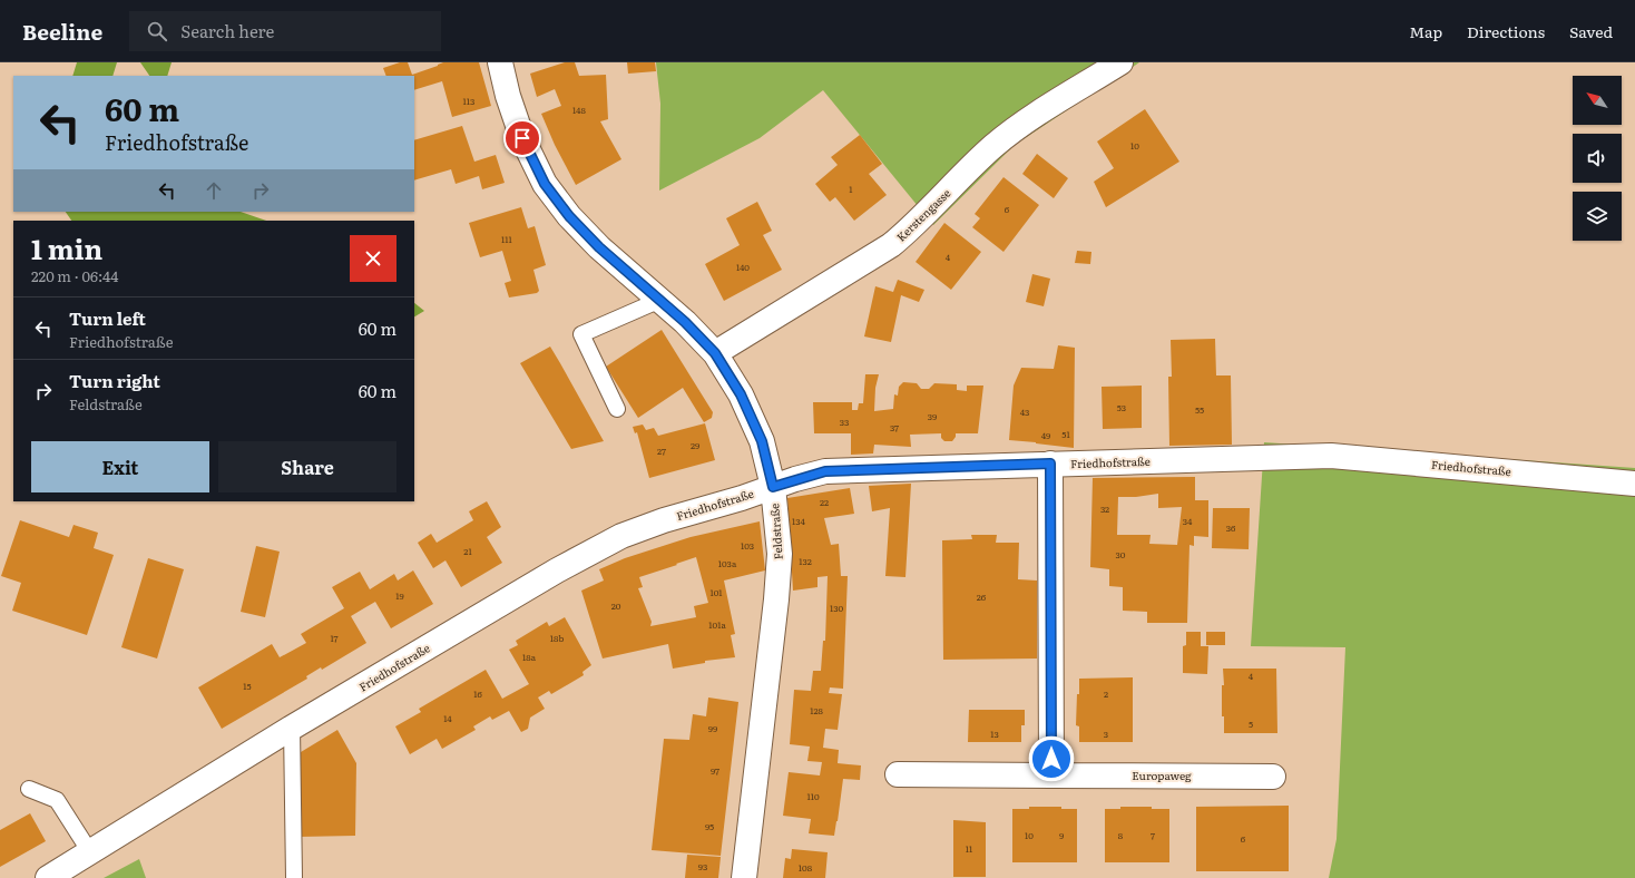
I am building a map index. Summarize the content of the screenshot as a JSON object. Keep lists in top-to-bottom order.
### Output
{
  "streets": {
    "street": [
      "Kerstengasse",
      "Friedhofstraße",
      "Feldstraße",
      "Europaweg"
    ]
  },
  "crossings": [
    ["Kerstengasse", "Feldstraße"],
    ["Friedhofstraße", "Feldstraße"]
  ],
  "house_numbers": [
    "113",
    "148",
    "10",
    "1",
    "6",
    "111",
    "4",
    "140",
    "53",
    "55",
    "43",
    "39",
    "33",
    "37",
    "51",
    "49",
    "29",
    "27",
    "22",
    "32",
    "134",
    "34",
    "36",
    "103",
    "21",
    "30",
    "132",
    "103a",
    "101",
    "19",
    "26",
    "20",
    "130",
    "101a",
    "17",
    "18b",
    "18a",
    "4",
    "15",
    "16",
    "2",
    "128",
    "14",
    "5",
    "99",
    "13",
    "3",
    "97",
    "110",
    "95",
    "10",
    "9",
    "8",
    "7",
    "6",
    "11",
    "93",
    "108"
  ],
  "north": "top left",
  "page": {
    "header": "Beeline",
    "search": "Search here",
    "nav": ["Map", "Directions", "Saved"],
    "turn": ["60 m", "Friedhofstraße"],
    "heading": ["1 min", "220 m · 06:44"],
    "list": [
      {
        "name": "Turn left",
        "note": "Friedhofstraße",
        "value": "60 m"
      },
      {
        "name": "Turn right",
        "note": "Feldstraße",
        "value": "60 m"
      }
    ],
    "buttons": ["Exit", "Share"]
  }
}
